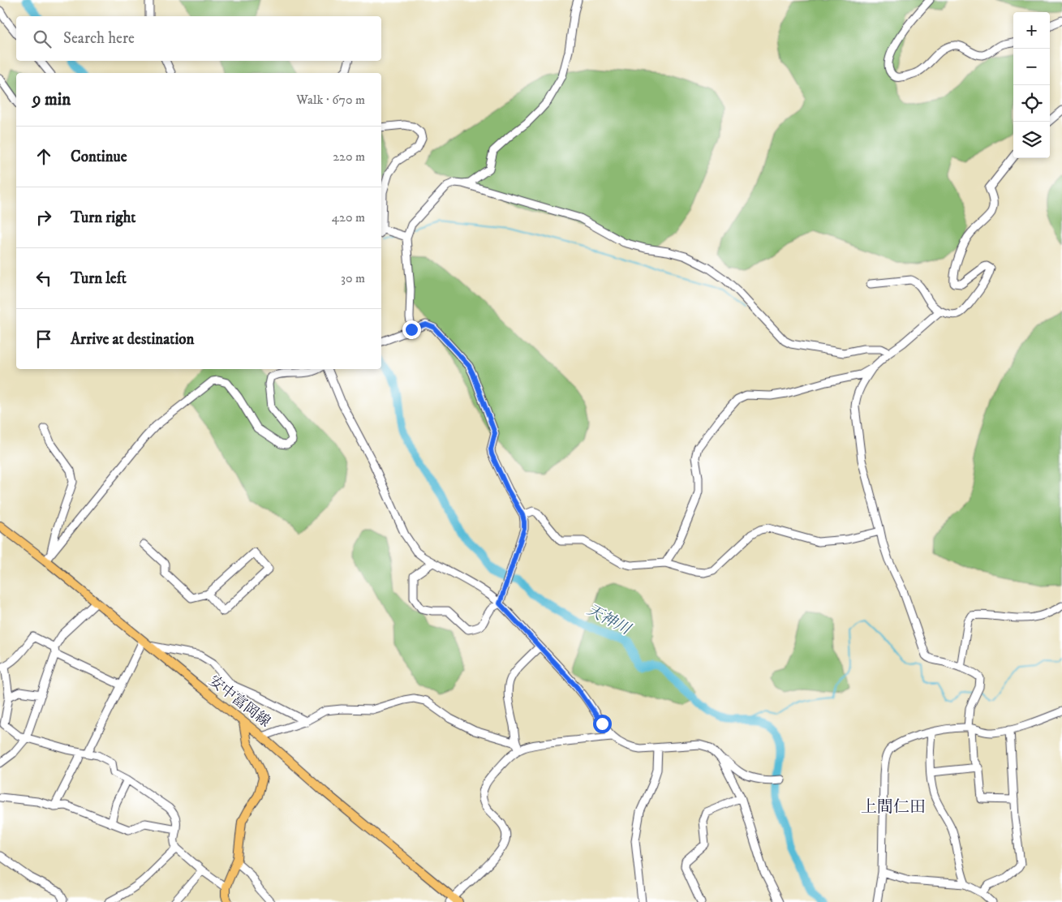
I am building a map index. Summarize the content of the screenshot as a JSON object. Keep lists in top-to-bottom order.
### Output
{
  "streets": {
    "main road": ["安中富岡線"]
  },
  "districts": ["上間仁田"],
  "water": ["天神川"],
  "page": {
    "map_buttons": ["+", "−"],
    "search": "Search here",
    "heading": ["9 min", "Walk · 670 m"],
    "list": [
      ["Continue", "220 m"],
      ["Turn right", "420 m"],
      ["Turn left", "30 m"],
      "Arrive at destination"
    ]
  }
}
